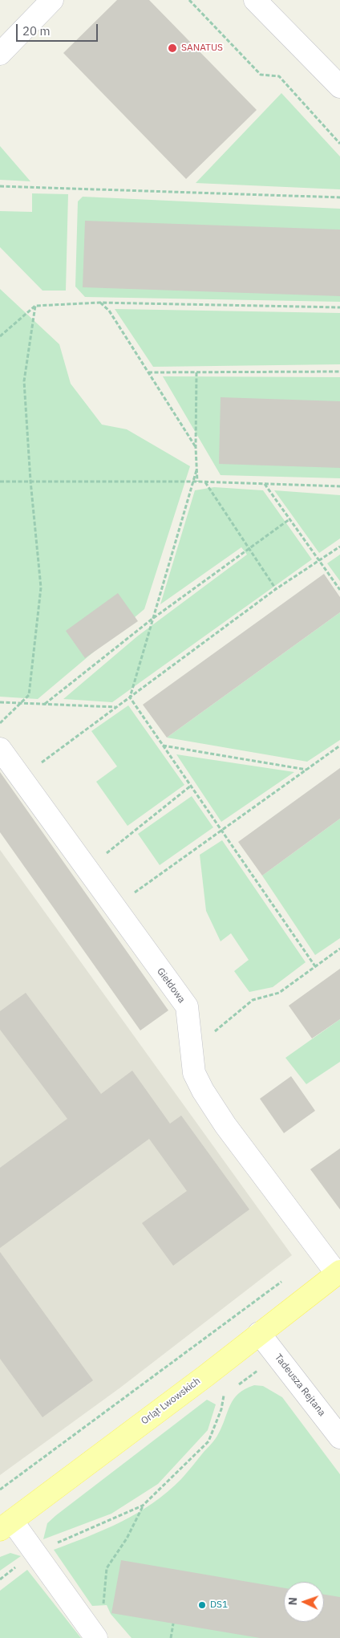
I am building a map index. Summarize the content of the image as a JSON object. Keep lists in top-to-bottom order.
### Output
{
  "streets": {
    "main road": ["Orląt Lwowskich"],
    "street": ["Giełdowa", "Tadeusza Rejtana"]
  },
  "crossings": [
    ["Giełdowa", "Orląt Lwowskich"],
    ["Tadeusza Rejtana", "Orląt Lwowskich"]
  ],
  "places": ["SANATUS", "DS1"],
  "scale_bar": "20 m",
  "north": "left"
}
